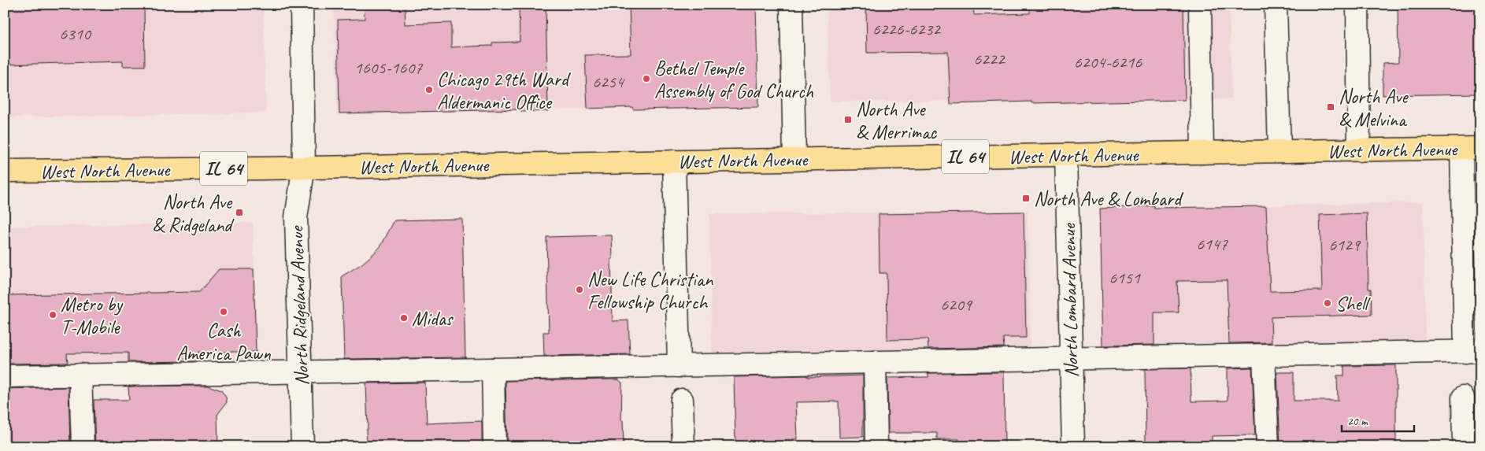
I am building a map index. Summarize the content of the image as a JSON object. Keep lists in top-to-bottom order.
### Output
{
  "streets": {
    "main road": ["West North Avenue", "IL 64"],
    "street": ["North Lombard Avenue", "North Ridgeland Avenue"]
  },
  "crossings": [
    ["West North Avenue", "North Lombard Avenue"],
    ["West North Avenue", "North Ridgeland Avenue"]
  ],
  "places": {
    "other": [
      "Bethel Temple Assembly of God Church",
      "Chicago 29th Ward Aldermanic Office",
      "New Life Christian Fellowship Church",
      "Shell",
      "Cash America Pawn",
      "Metro by T-Mobile",
      "Midas"
    ],
    "transit": [
      "North Ave & Melvina",
      "North Ave & Merrimac",
      "North Ave & Lombard",
      "North Ave & Ridgeland"
    ]
  },
  "house_numbers": [
    "6226-6232",
    "6310",
    "6222",
    "6204-6216",
    "1605-1607",
    "6254",
    "6147",
    "6129",
    "6151",
    "6209"
  ],
  "scale_bar": "20 m"
}
